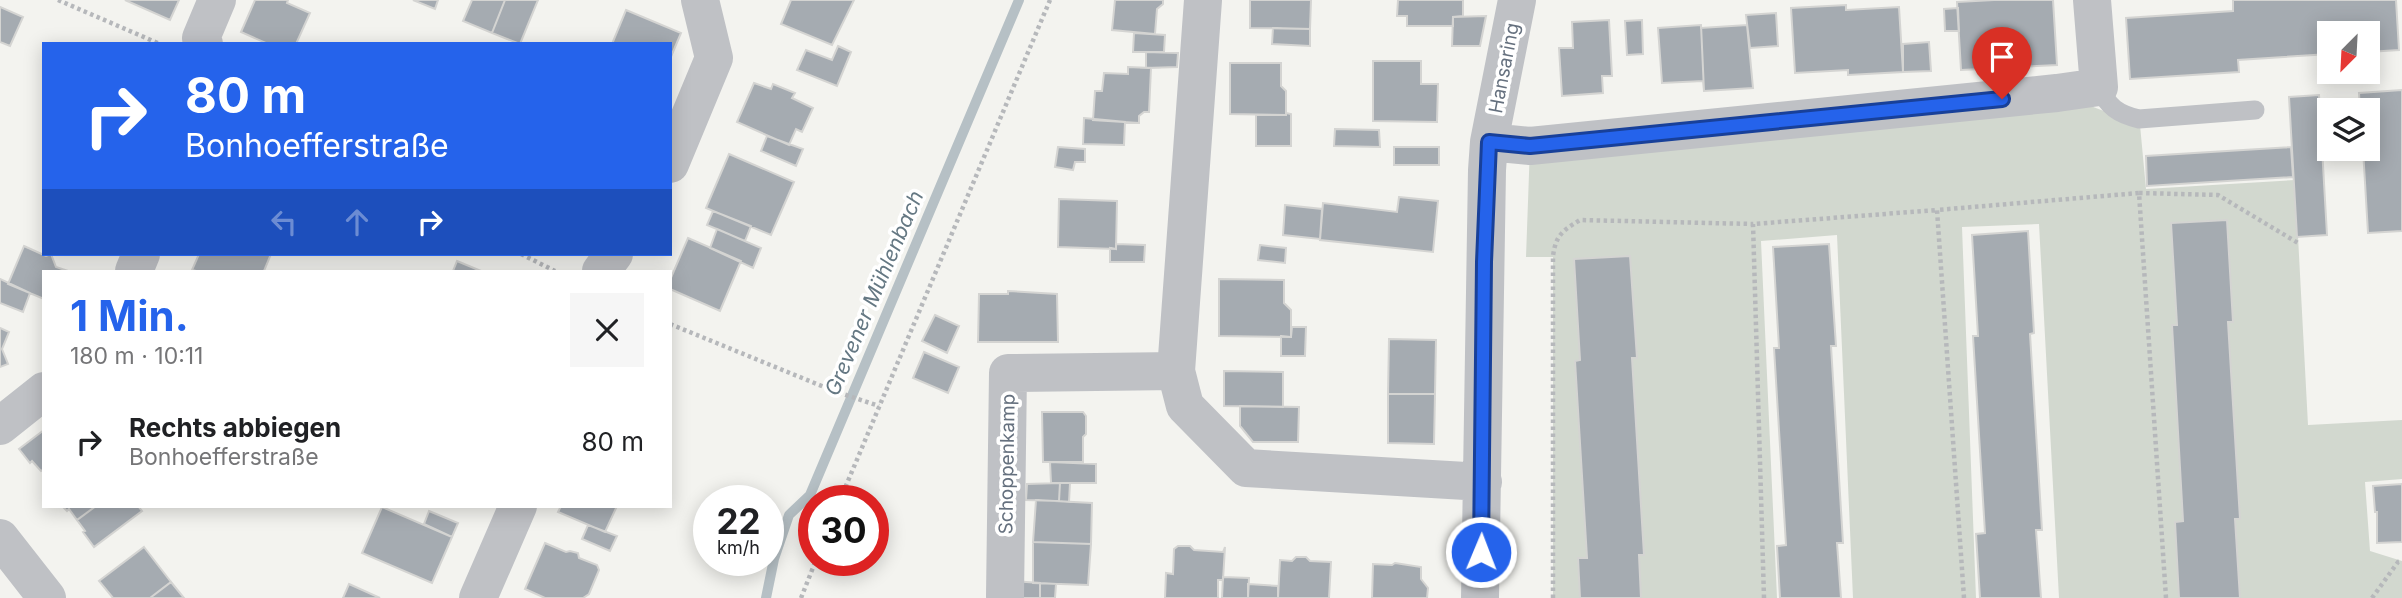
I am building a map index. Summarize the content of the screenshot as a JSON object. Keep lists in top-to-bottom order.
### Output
{
  "streets": {
    "street": ["Hansaring", "Schoppenkamp"]
  },
  "water": ["Grevener Mühlenbach"],
  "north": "bottom left",
  "page": {
    "turn": ["80 m", "Bonhoefferstraße"],
    "heading": ["1 Min.", "180 m · 10:11"],
    "list": [
      {
        "name": "Rechts abbiegen",
        "note": "Bonhoefferstraße",
        "value": "80 m"
      }
    ],
    "speed": "22 km/h",
    "limit": "30"
  }
}
